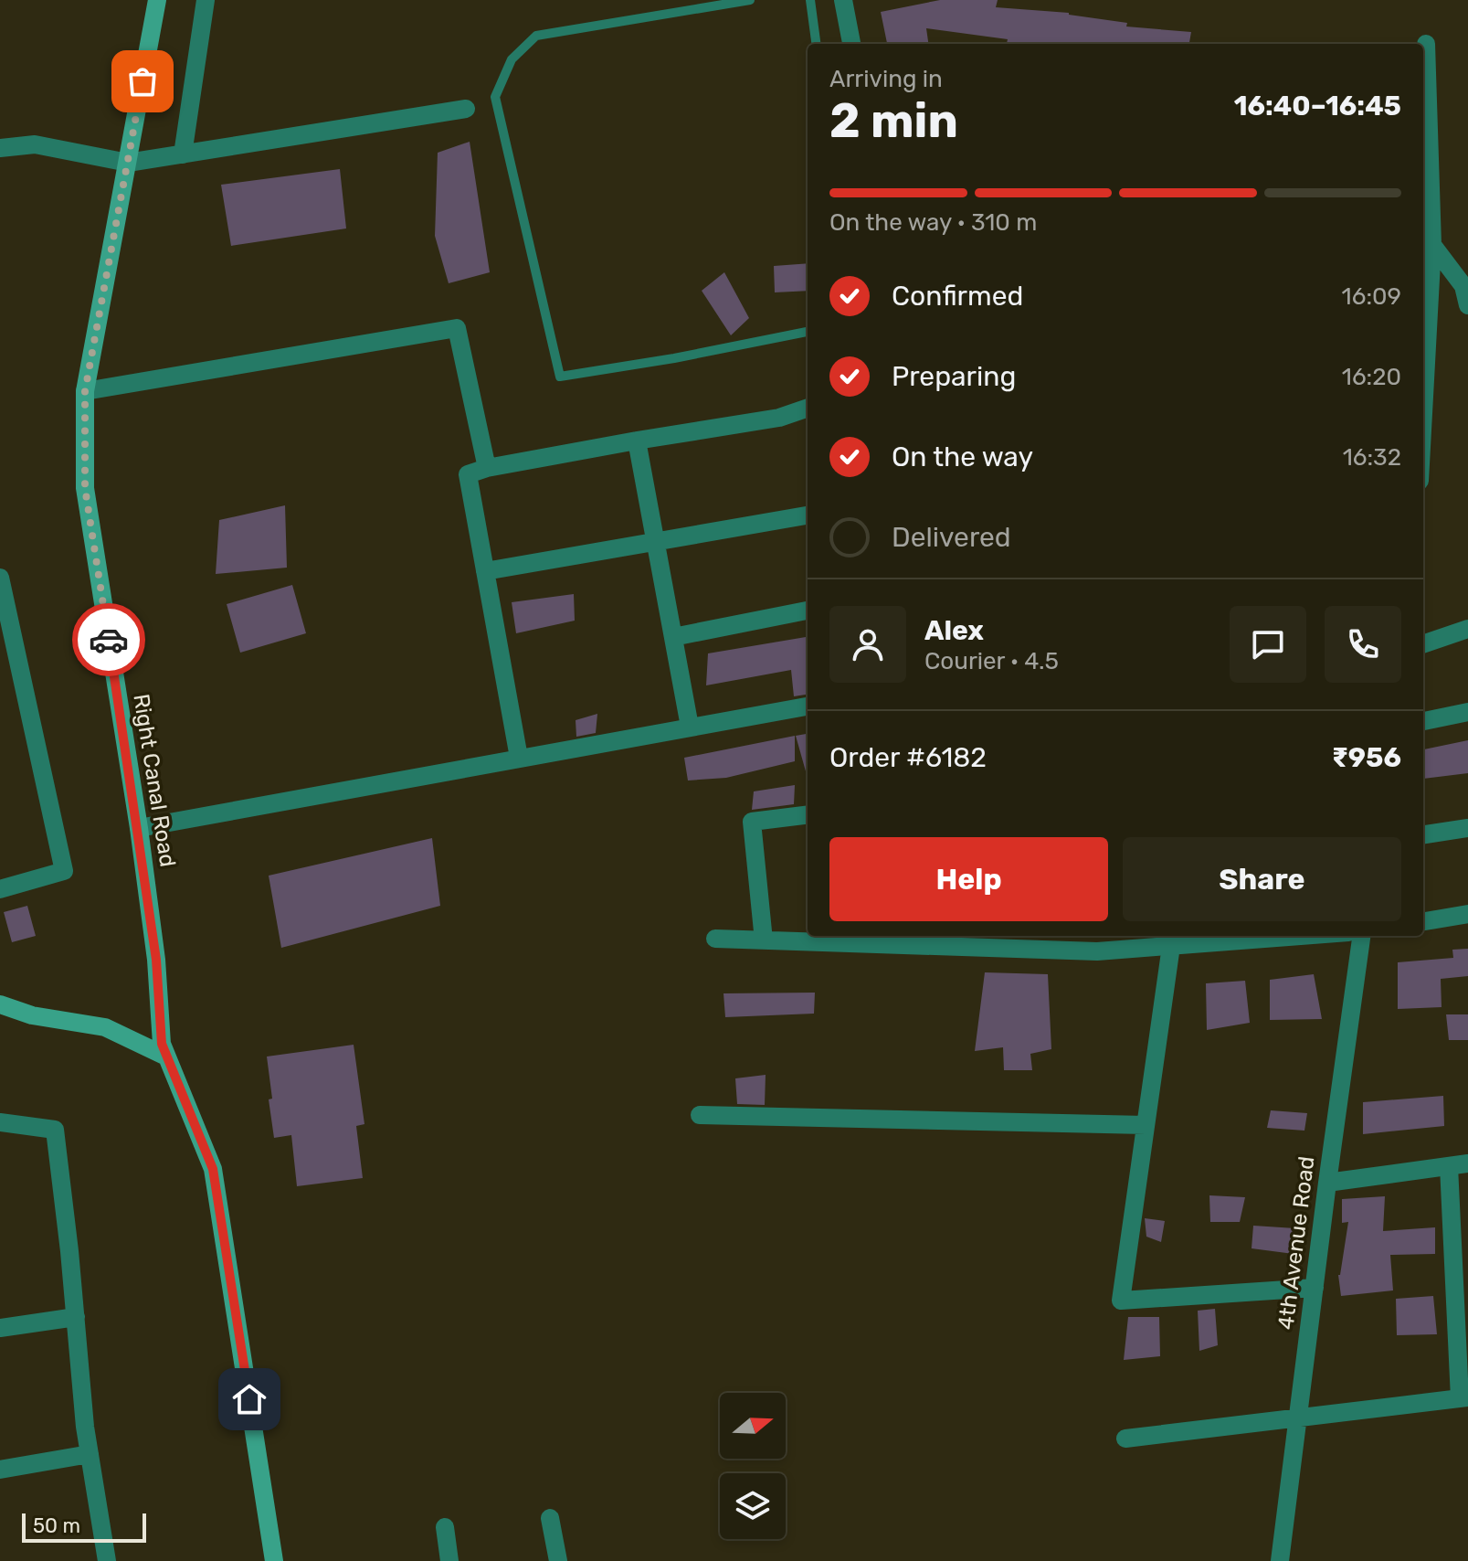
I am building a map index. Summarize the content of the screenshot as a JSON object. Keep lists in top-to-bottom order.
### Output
{
  "streets": {
    "street": ["Right Canal Road", "4th Avenue Road"]
  },
  "scale_bar": "50 m",
  "north": "right",
  "page": {
    "heading": ["2 min", "Arriving in", "16:40–16:45"],
    "panel": [
      "Alex",
      "Courier · 4.5",
      "Order #6182",
      "₹956"
    ],
    "bar": "On the way · 310 m",
    "list": [
      ["Confirmed", "16:09"],
      ["Preparing", "16:20"],
      ["On the way", "16:32"],
      "Delivered"
    ],
    "buttons": ["Help", "Share"],
    "scale": "50 m"
  }
}
